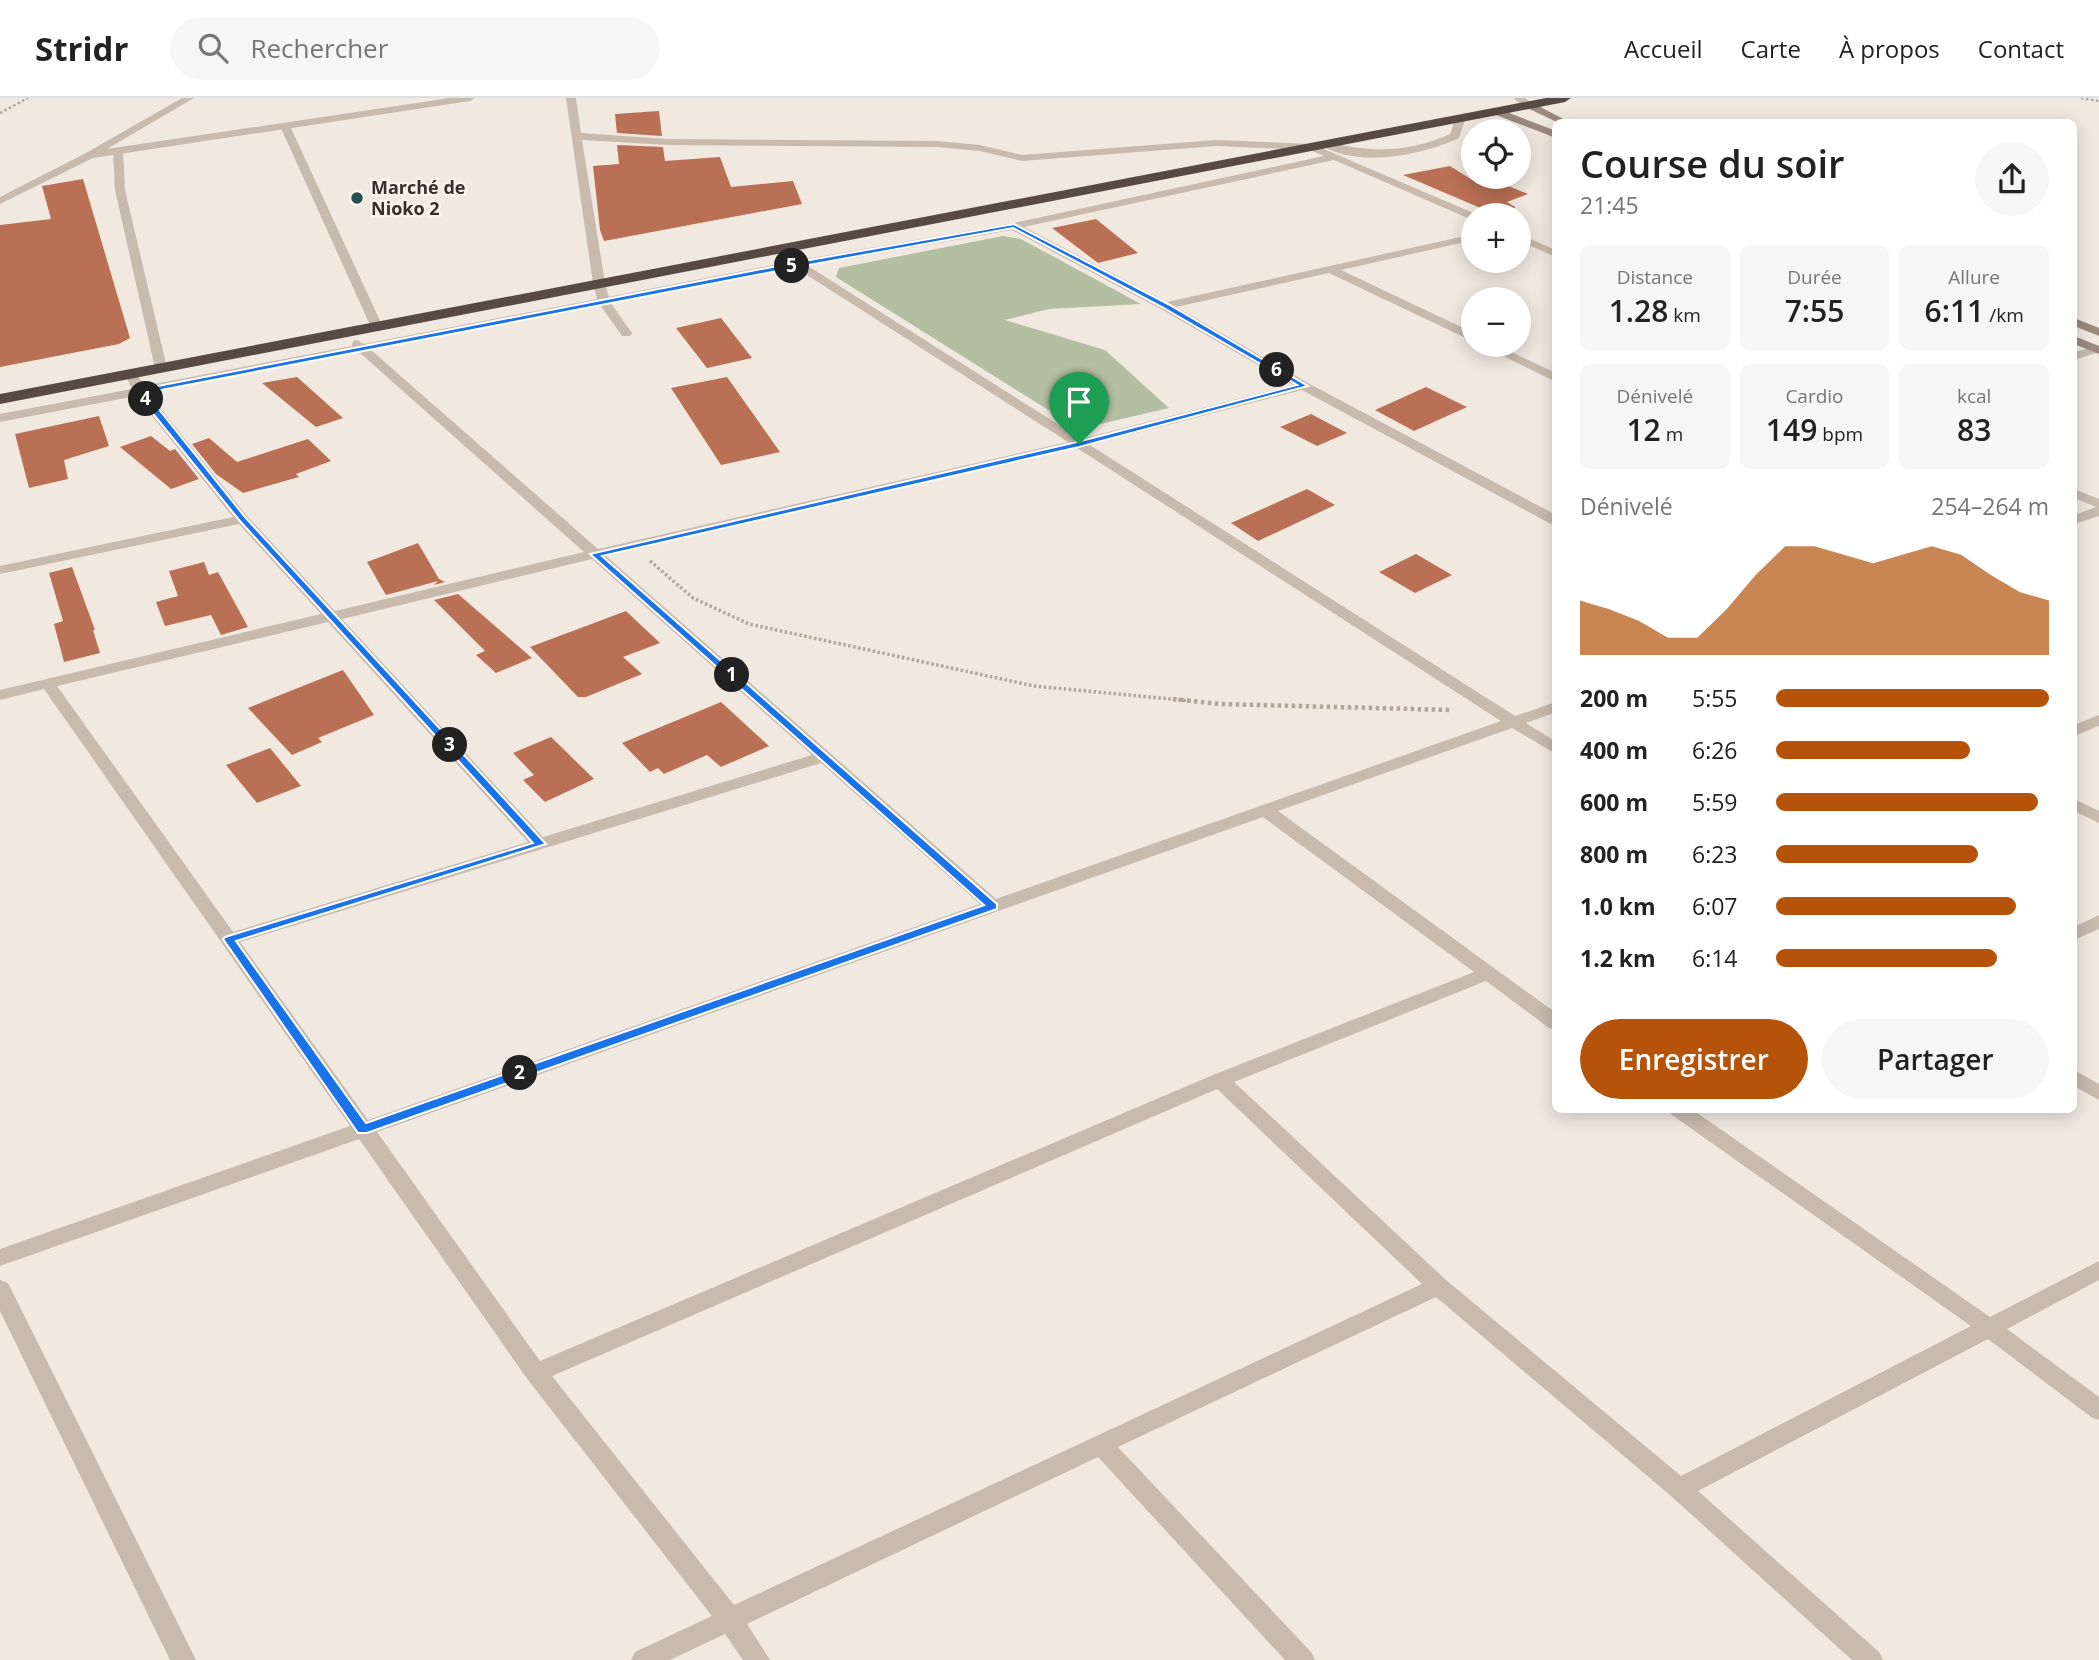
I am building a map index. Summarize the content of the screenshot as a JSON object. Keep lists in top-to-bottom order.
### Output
{
  "places": ["Marché de Nioko 2"],
  "page": {
    "header": "Stridr",
    "search": "Rechercher",
    "nav": [
      "Accueil",
      "Carte",
      "À propos",
      "Contact"
    ],
    "map_buttons": ["+", "−"],
    "heading": ["Course du soir", "21:45"],
    "stats": [
      ["Distance", "1.28 km"],
      ["Durée", "7:55"],
      ["Allure", "6:11 /km"],
      ["Dénivelé", "12 m"],
      ["Cardio", "149 bpm"],
      ["kcal", "83"]
    ],
    "pins": [
      "5",
      "6",
      "4",
      "1",
      "3",
      "2"
    ],
    "chart": ["Dénivelé", "254–264 m"],
    "list": [
      {
        "name": "200 m",
        "note": "5:55"
      },
      {
        "name": "400 m",
        "note": "6:26"
      },
      {
        "name": "600 m",
        "note": "5:59"
      },
      {
        "name": "800 m",
        "note": "6:23"
      },
      {
        "name": "1.0 km",
        "note": "6:07"
      },
      {
        "name": "1.2 km",
        "note": "6:14"
      }
    ],
    "buttons": ["Enregistrer", "Partager"]
  }
}
